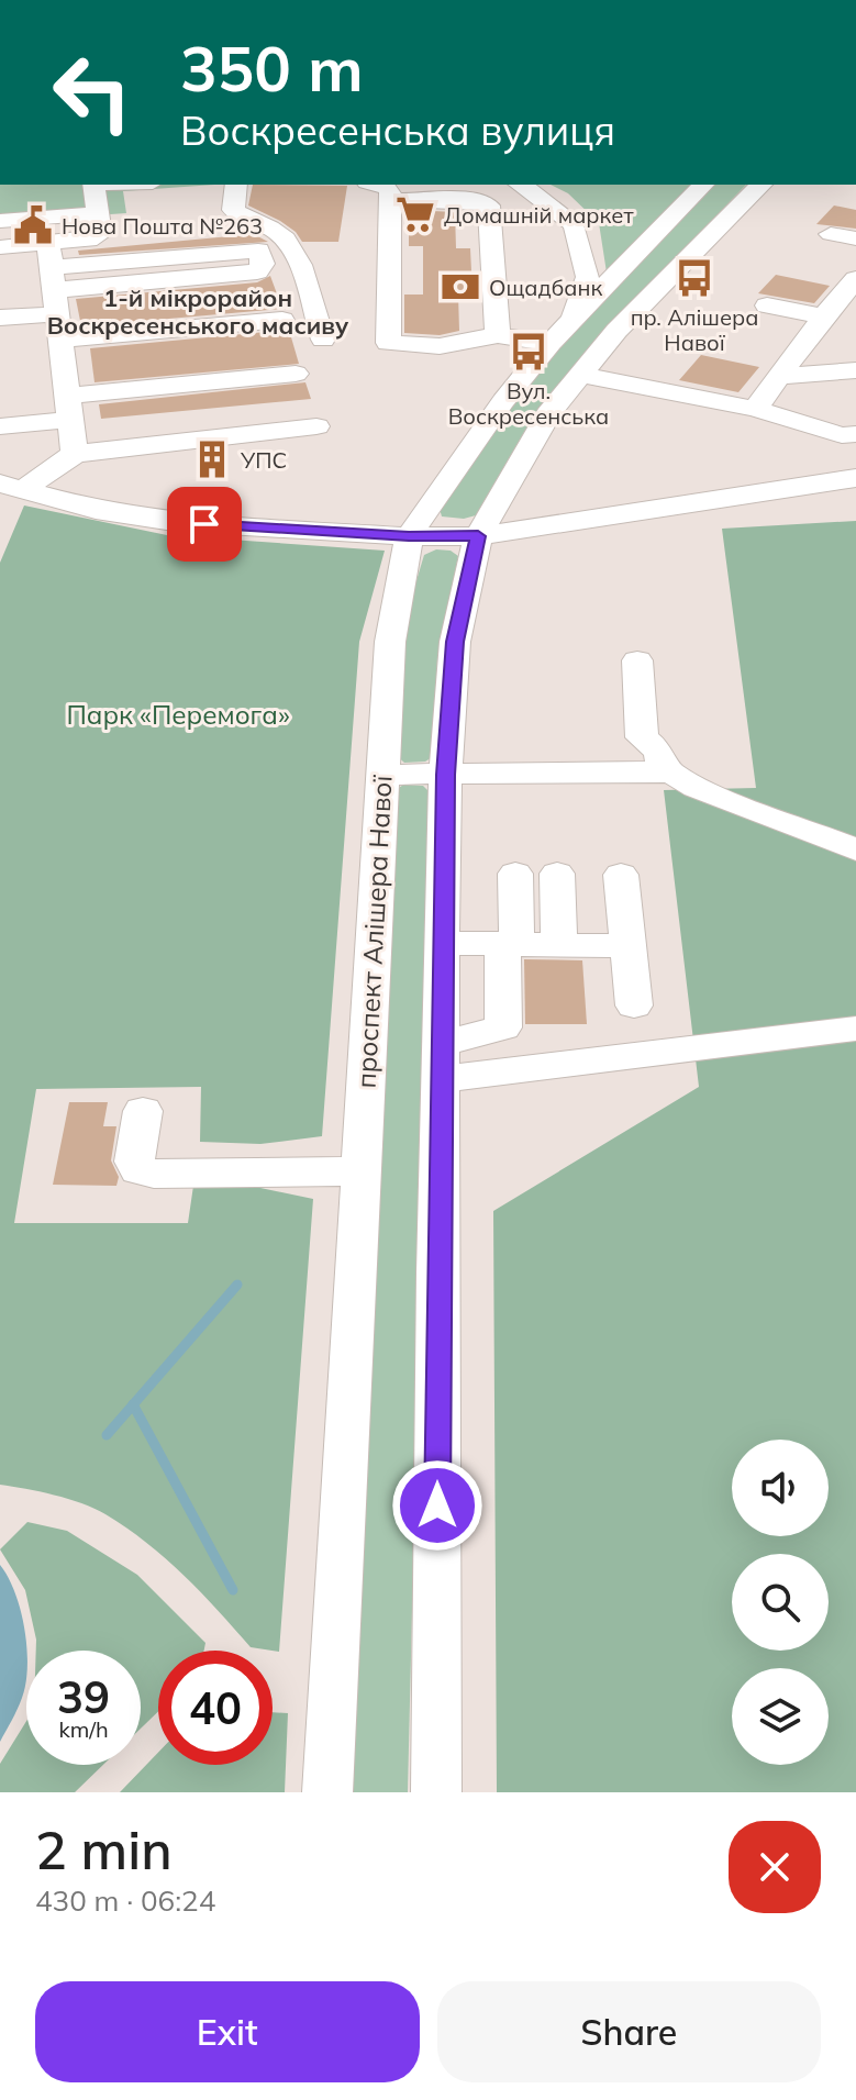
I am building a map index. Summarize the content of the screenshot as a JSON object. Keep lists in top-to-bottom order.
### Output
{
  "streets": {
    "street": ["проспект Алішера Навої"]
  },
  "districts": ["1-й мікрорайон Воскресенського масиву"],
  "parks": ["Парк «Перемога»"],
  "places": {
    "supermarket": ["Домашній маркет"],
    "public building": ["Нова Пошта №263"],
    "bus stop": ["пр. Алішера Навої", "Вул. Воскресенська"],
    "bank": ["Ощадбанк"],
    "building": ["УПС"]
  },
  "page": {
    "turn": ["350 m", "Воскресенська вулиця"],
    "speed": "39 km/h",
    "limit": "40",
    "heading": ["2 min", "430 m · 06:24"],
    "buttons": ["Exit", "Share"]
  }
}
